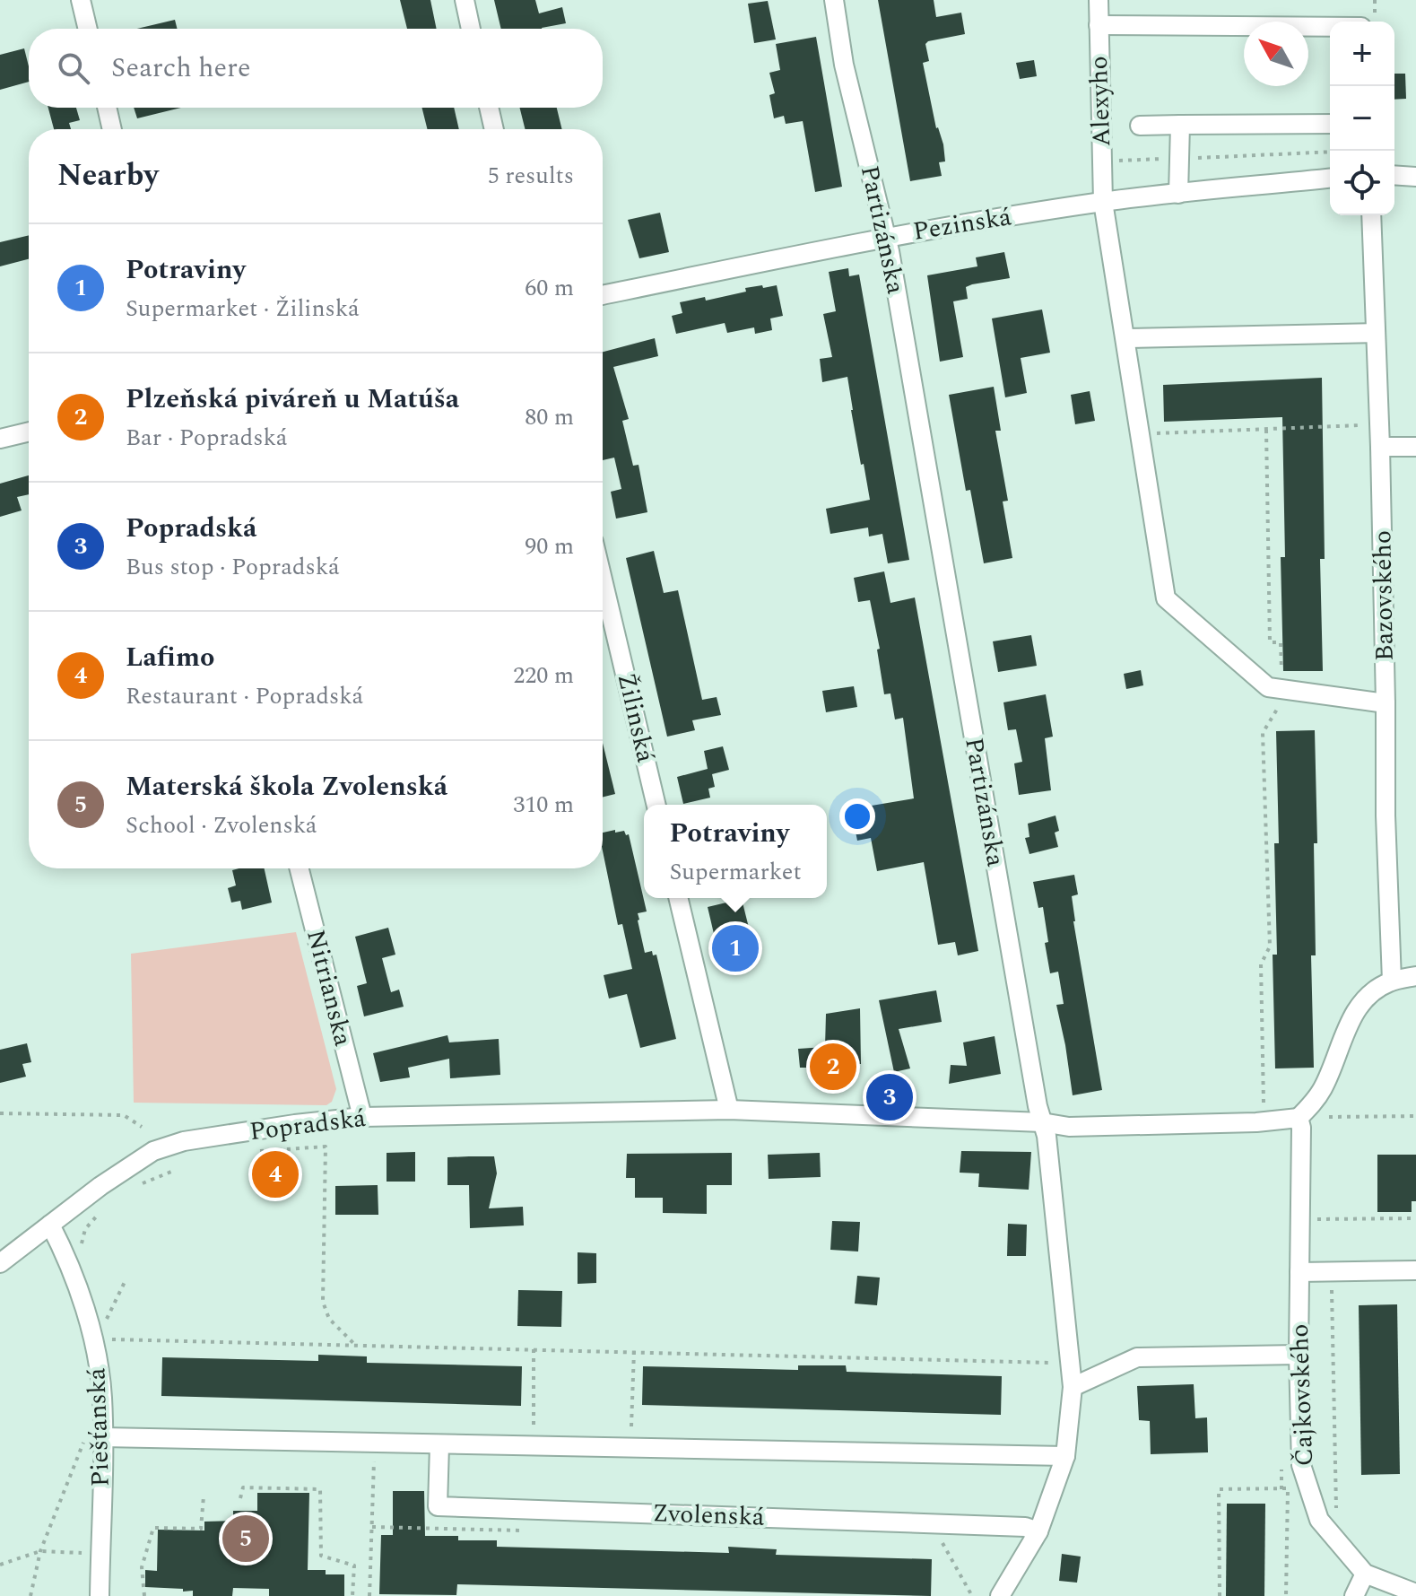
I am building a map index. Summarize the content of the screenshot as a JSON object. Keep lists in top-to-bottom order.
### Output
{
  "streets": {
    "street": [
      "Alexyho",
      "Pezinská",
      "Partizánska",
      "Bazovského",
      "Žilinská",
      "Nitrianska",
      "Popradská",
      "Čajkovského",
      "Piešťanská",
      "Zvolenská"
    ]
  },
  "crossings": [
    ["Alexyho", "Pezinská"],
    ["Alexyho", "Bazovského"],
    ["Pezinská", "Partizánska"],
    ["Partizánska", "Popradská"],
    ["Partizánska", "Zvolenská"],
    ["Nitrianska", "Popradská"],
    ["Popradská", "Čajkovského"],
    ["Popradská", "Piešťanská"]
  ],
  "north": "top left",
  "page": {
    "map_buttons": ["+", "−"],
    "search": "Search here",
    "heading": ["Nearby", "5 results"],
    "list": [
      {
        "mark": "1",
        "name": "Potraviny",
        "note": "Supermarket · Žilinská",
        "value": "60 m"
      },
      {
        "mark": "2",
        "name": "Plzeňská piváreň u Matúša",
        "note": "Bar · Popradská",
        "value": "80 m"
      },
      {
        "mark": "3",
        "name": "Popradská",
        "note": "Bus stop · Popradská",
        "value": "90 m"
      },
      {
        "mark": "4",
        "name": "Lafimo",
        "note": "Restaurant · Popradská",
        "value": "220 m"
      },
      {
        "mark": "5",
        "name": "Materská škola Zvolenská",
        "note": "School · Zvolenská",
        "value": "310 m"
      }
    ],
    "popup": ["Potraviny", "Supermarket"],
    "pins": [
      "1",
      "2",
      "3",
      "4",
      "5"
    ]
  }
}
